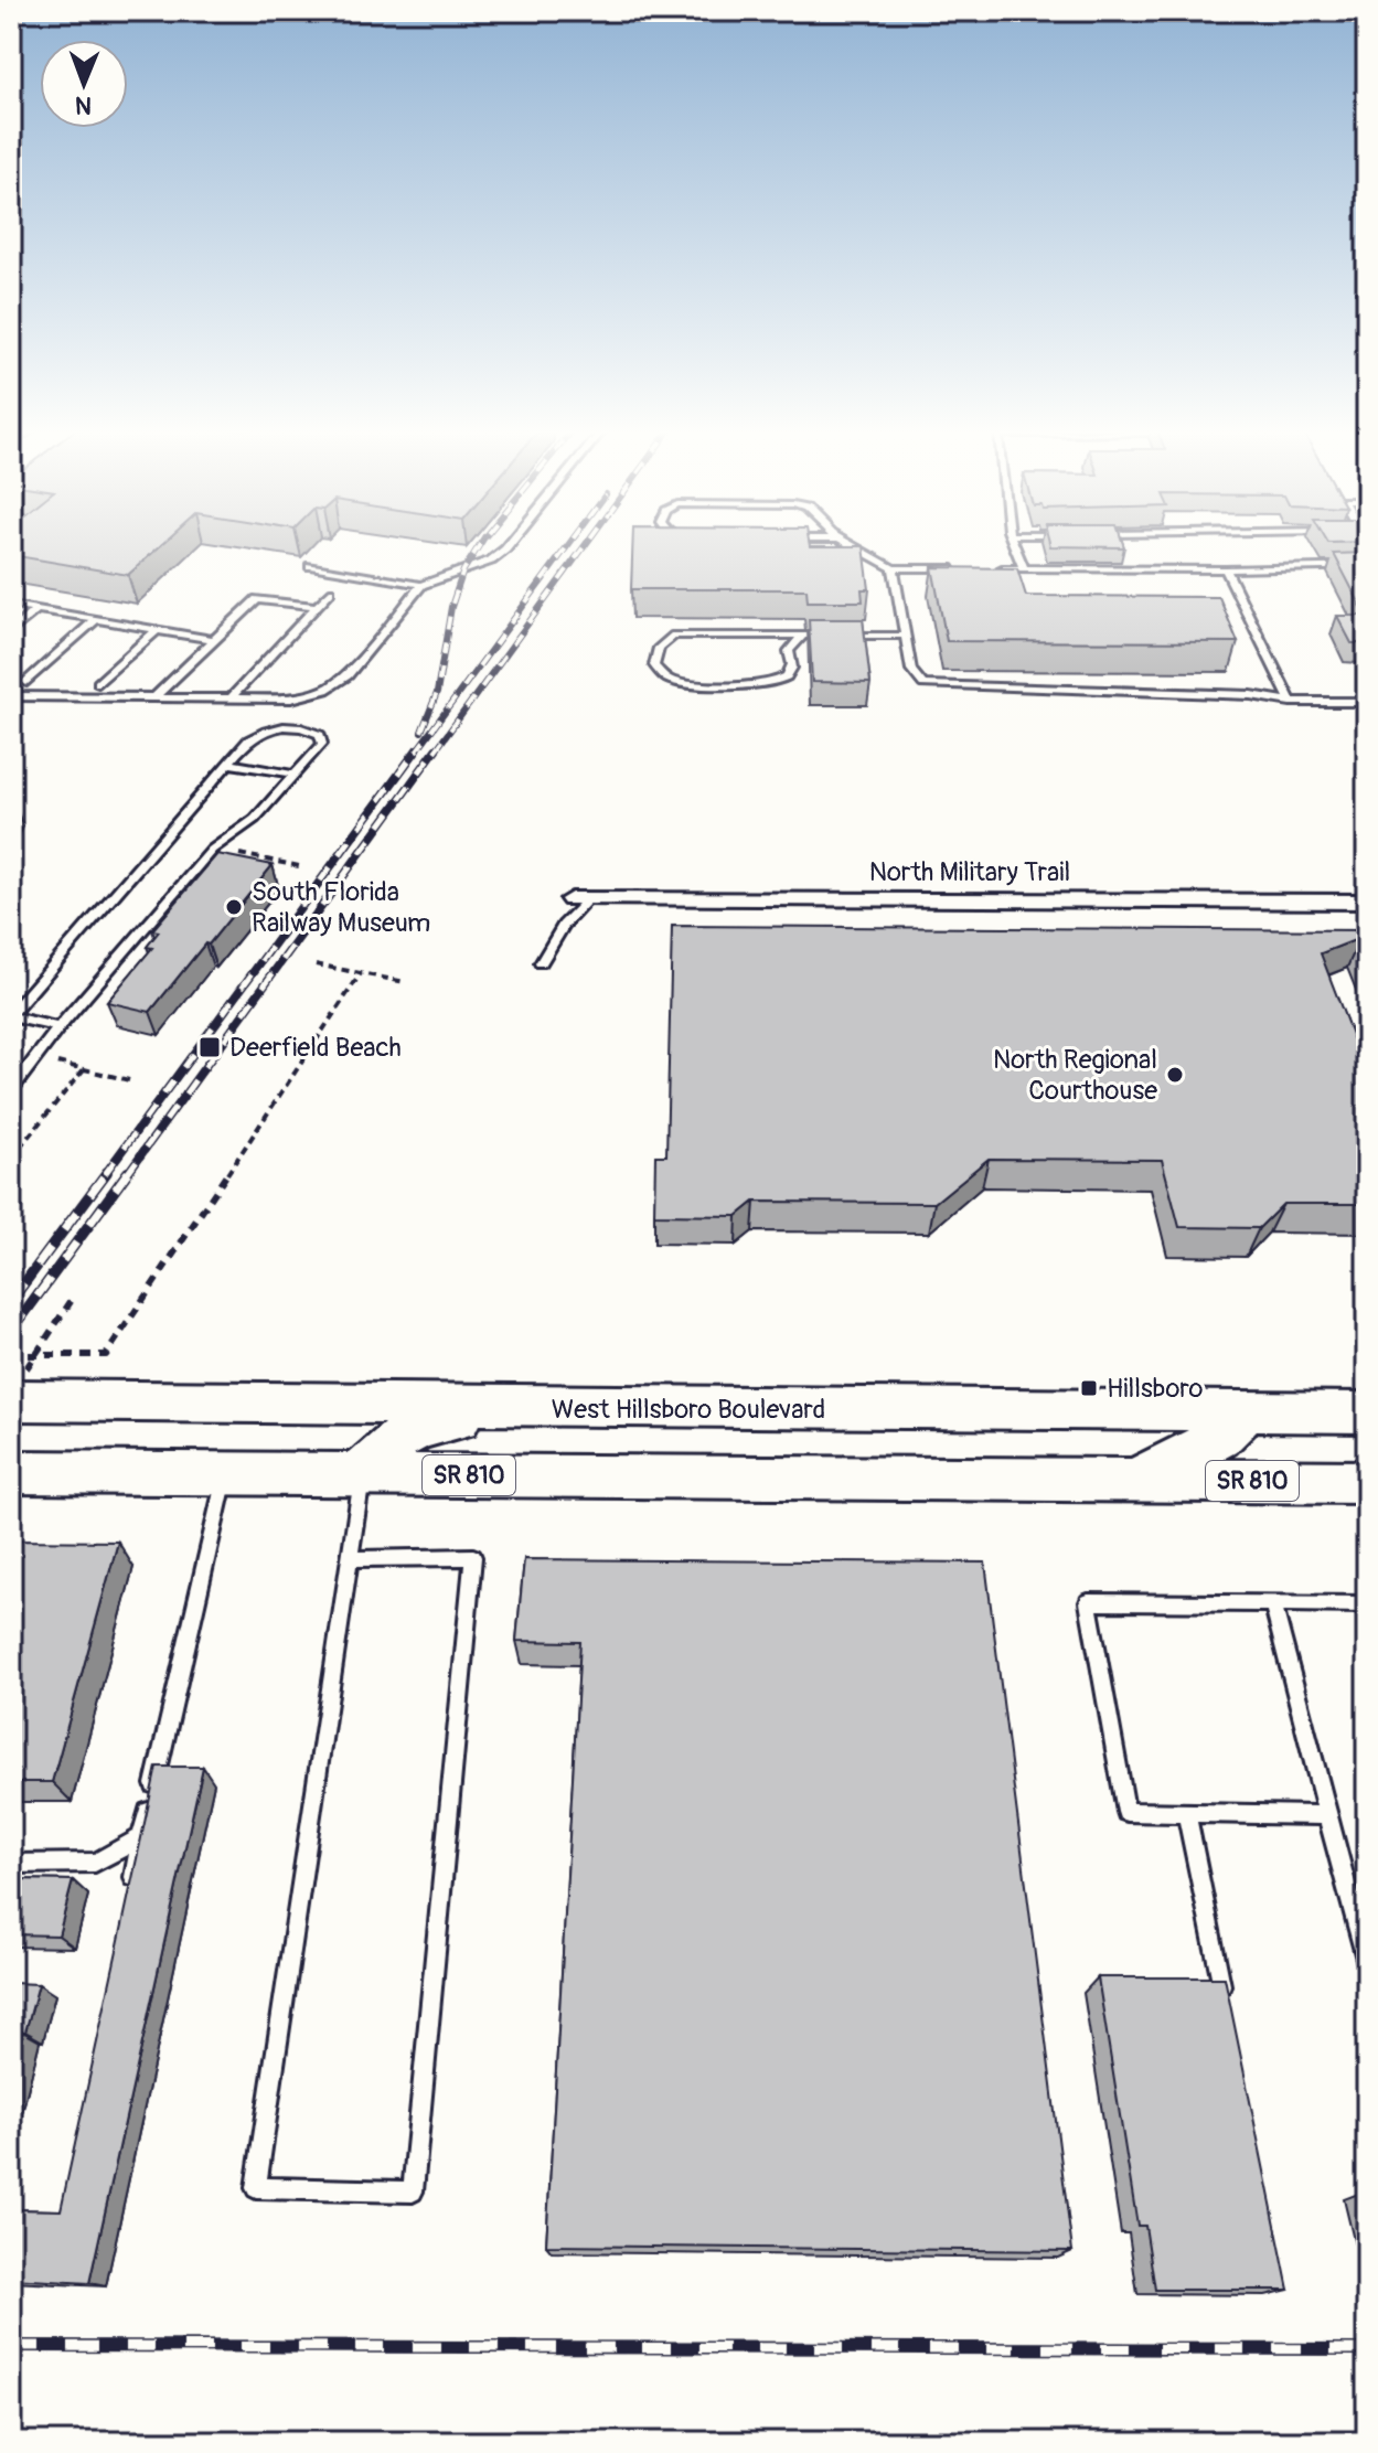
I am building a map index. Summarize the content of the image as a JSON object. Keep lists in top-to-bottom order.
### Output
{
  "streets": {
    "main road": ["West Hillsboro Boulevard", "SR 810"],
    "street": ["North Military Trail"]
  },
  "places": {
    "other": ["South Florida Railway Museum", "North Regional Courthouse"],
    "transit": ["Deerfield Beach", "Hillsboro"]
  },
  "north": "bottom"
}
